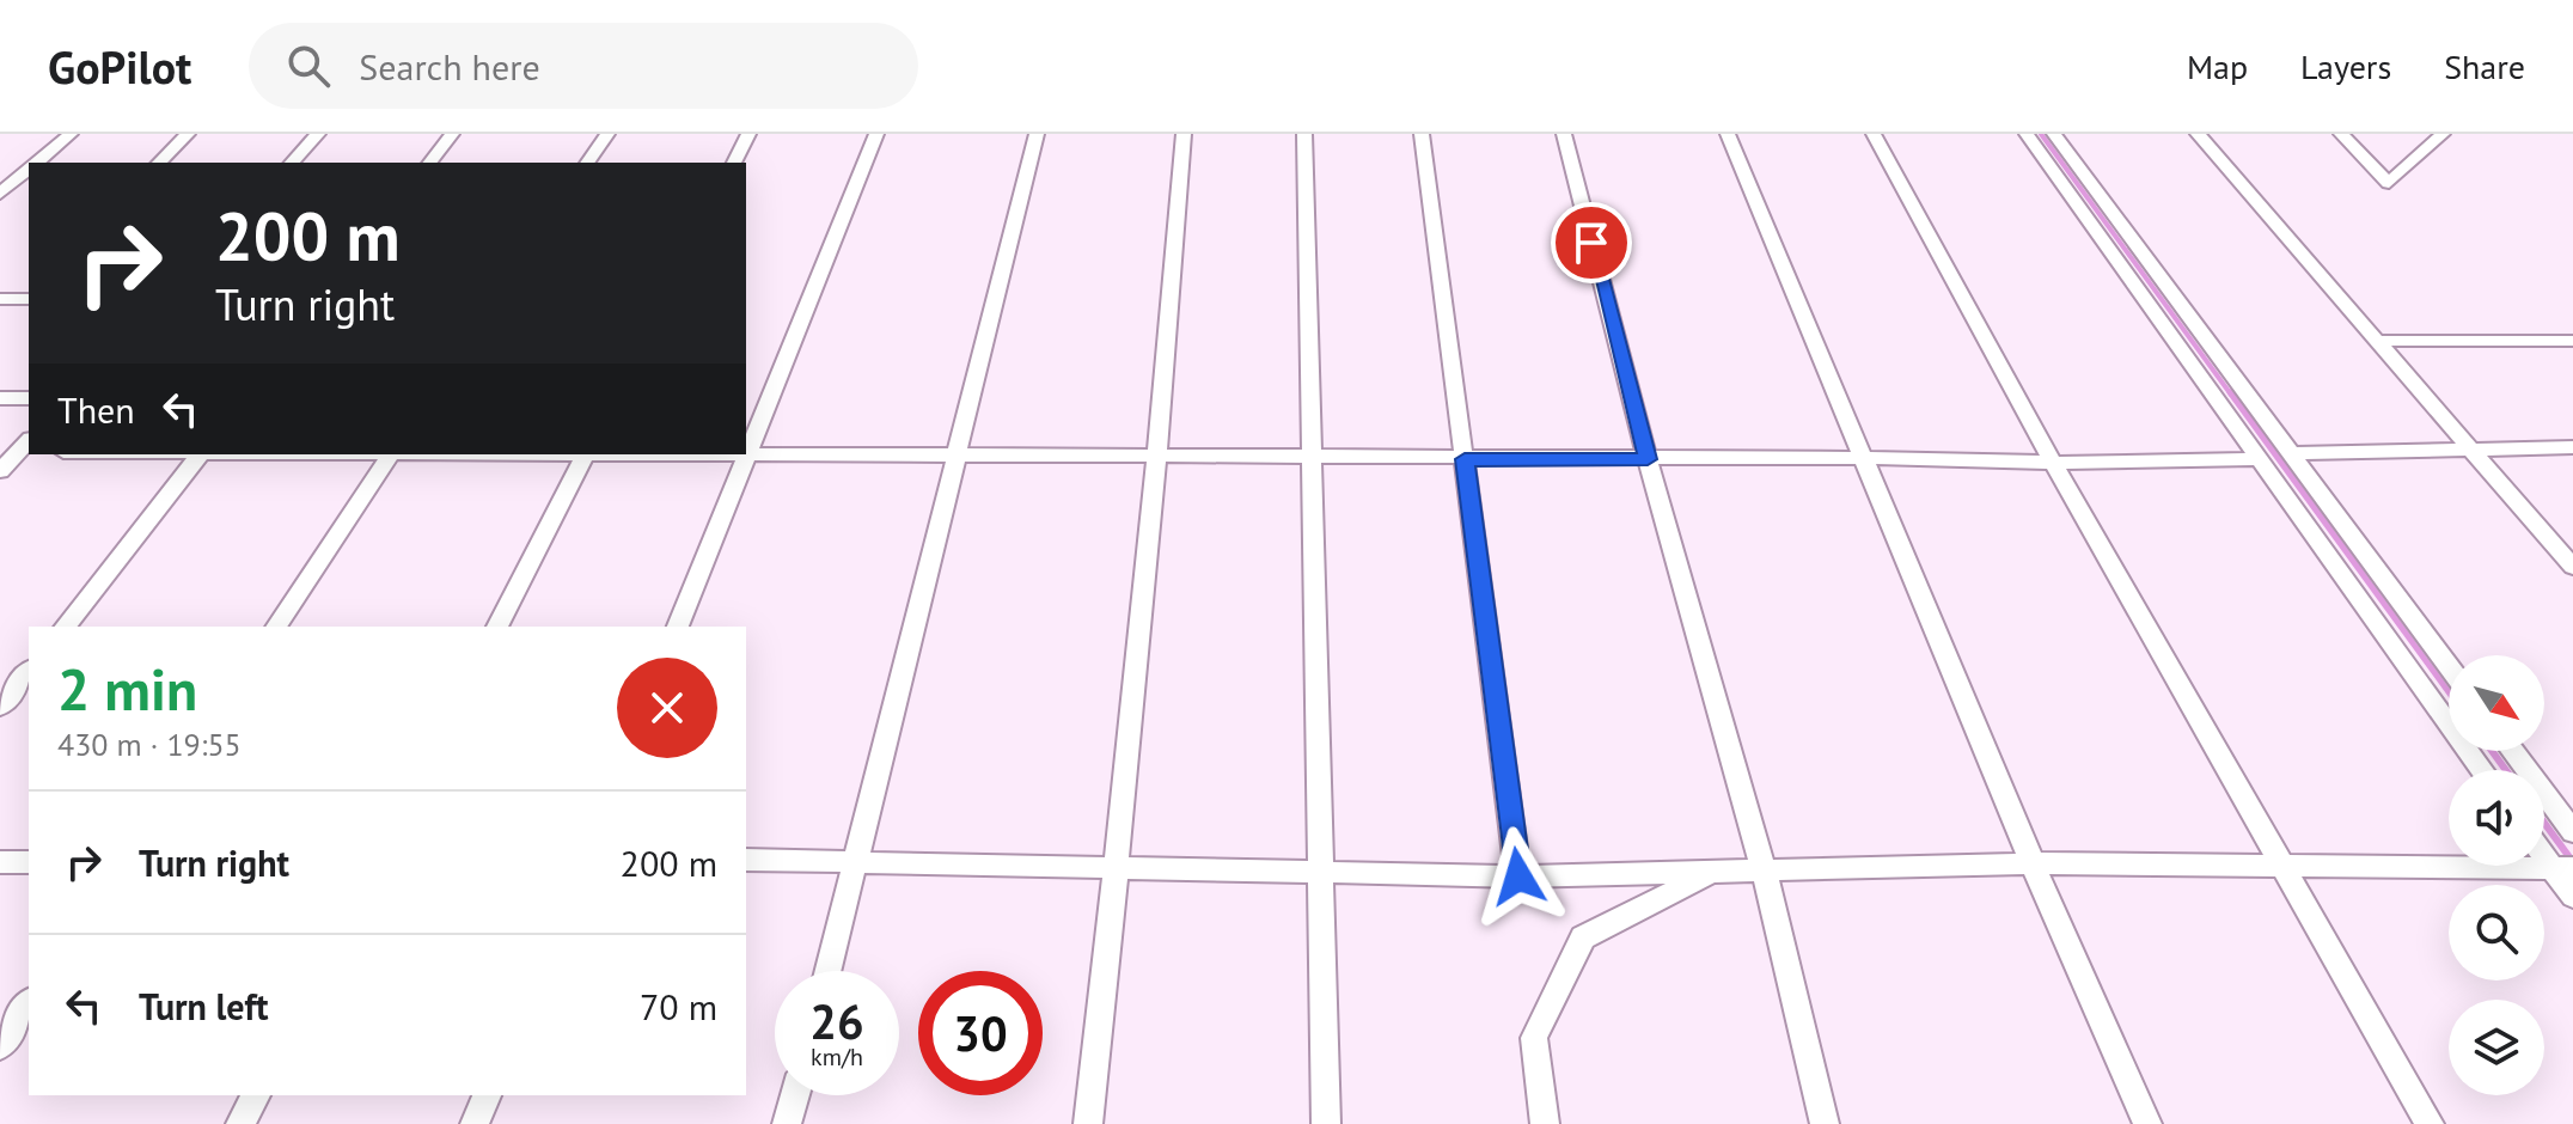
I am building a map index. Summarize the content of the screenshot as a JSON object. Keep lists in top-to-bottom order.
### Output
{
  "north": "bottom right",
  "page": {
    "header": "GoPilot",
    "search": "Search here",
    "nav": ["Map", "Layers", "Share"],
    "turn": ["200 m", "Turn right"],
    "then": "Then",
    "heading": ["2 min", "430 m · 19:55"],
    "list": [
      {
        "name": "Turn right",
        "value": "200 m"
      },
      {
        "name": "Turn left",
        "value": "70 m"
      }
    ],
    "speed": "26 km/h",
    "limit": "30"
  }
}
